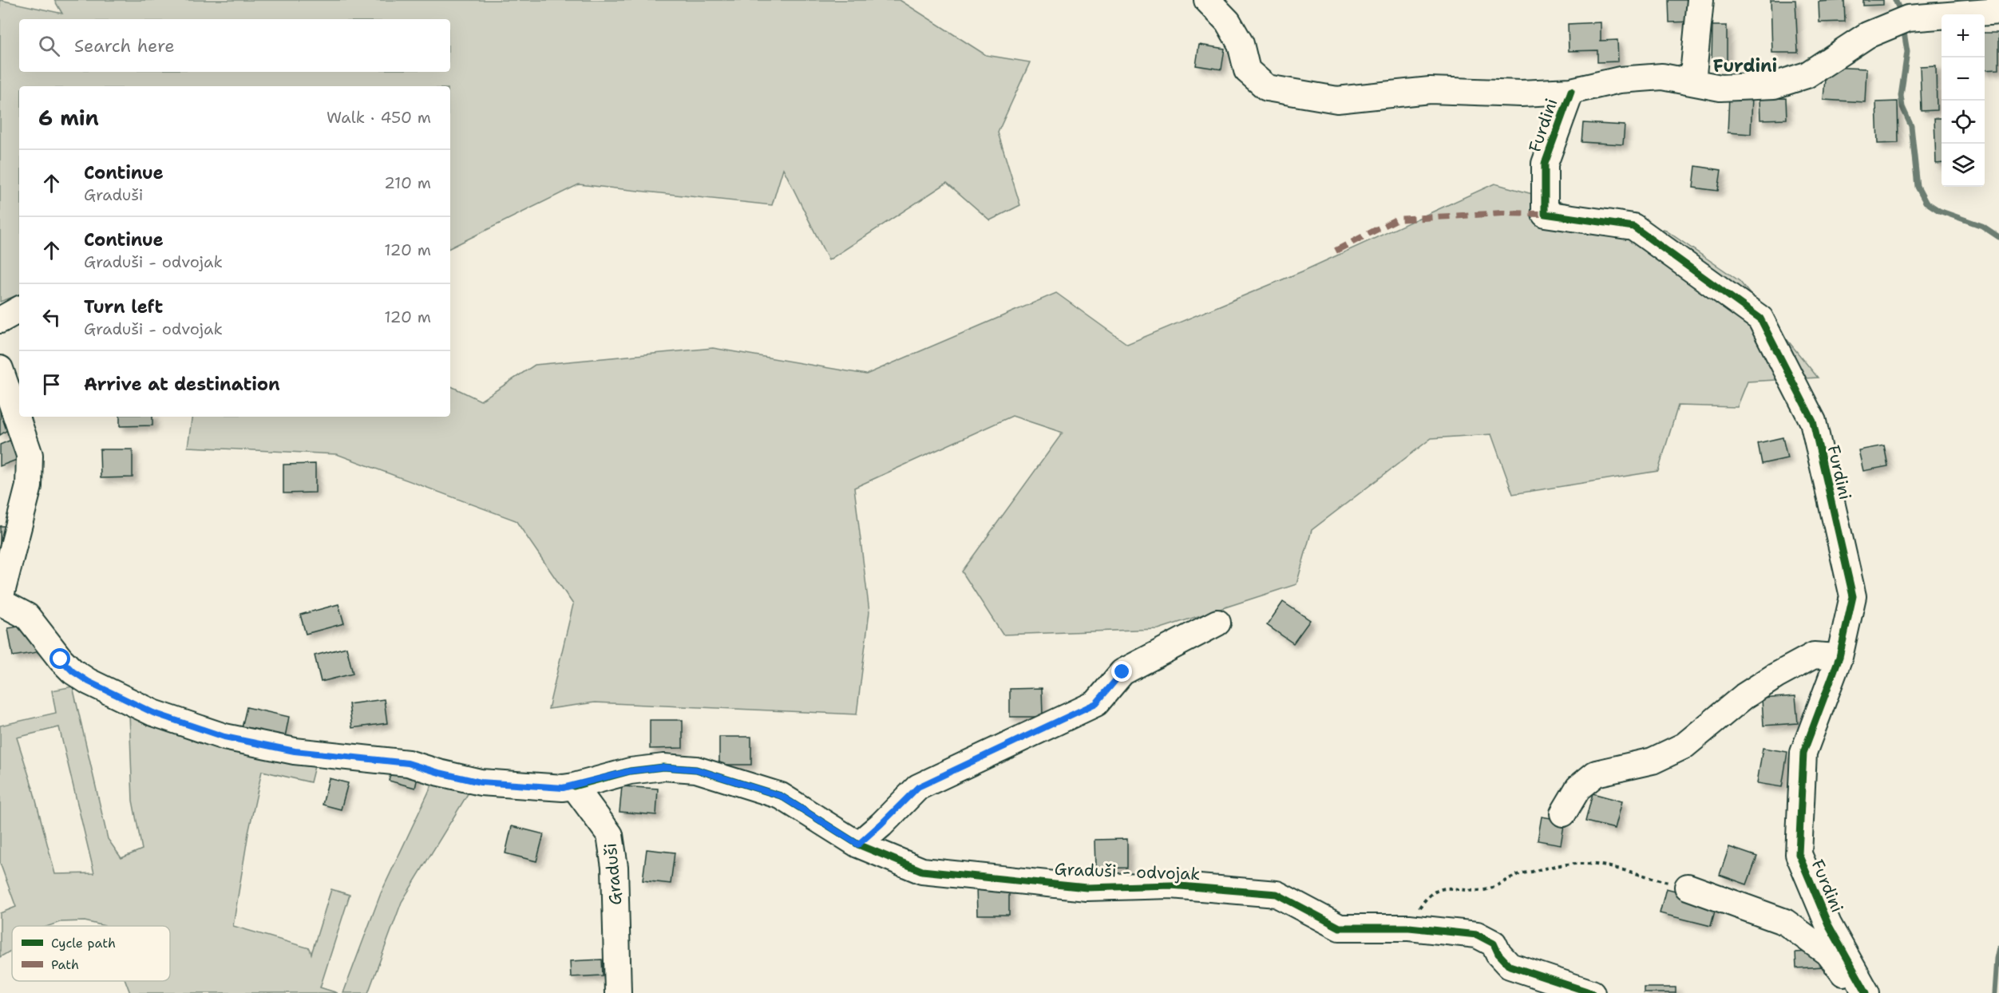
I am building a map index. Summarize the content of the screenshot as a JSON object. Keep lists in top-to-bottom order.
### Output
{
  "streets": {
    "street": ["Furdini", "Graduši - odvojak", "Graduši"]
  },
  "crossings": [
    ["Graduši - odvojak", "Graduši"]
  ],
  "districts": ["Furdini"],
  "legend": ["Cycle path", "Path"],
  "page": {
    "map_buttons": ["+", "−"],
    "search": "Search here",
    "heading": ["6 min", "Walk · 450 m"],
    "list": [
      ["Continue", "Graduši", "210 m"],
      ["Continue", "Graduši - odvojak", "120 m"],
      ["Turn left", "Graduši - odvojak", "120 m"],
      "Arrive at destination"
    ]
  }
}
